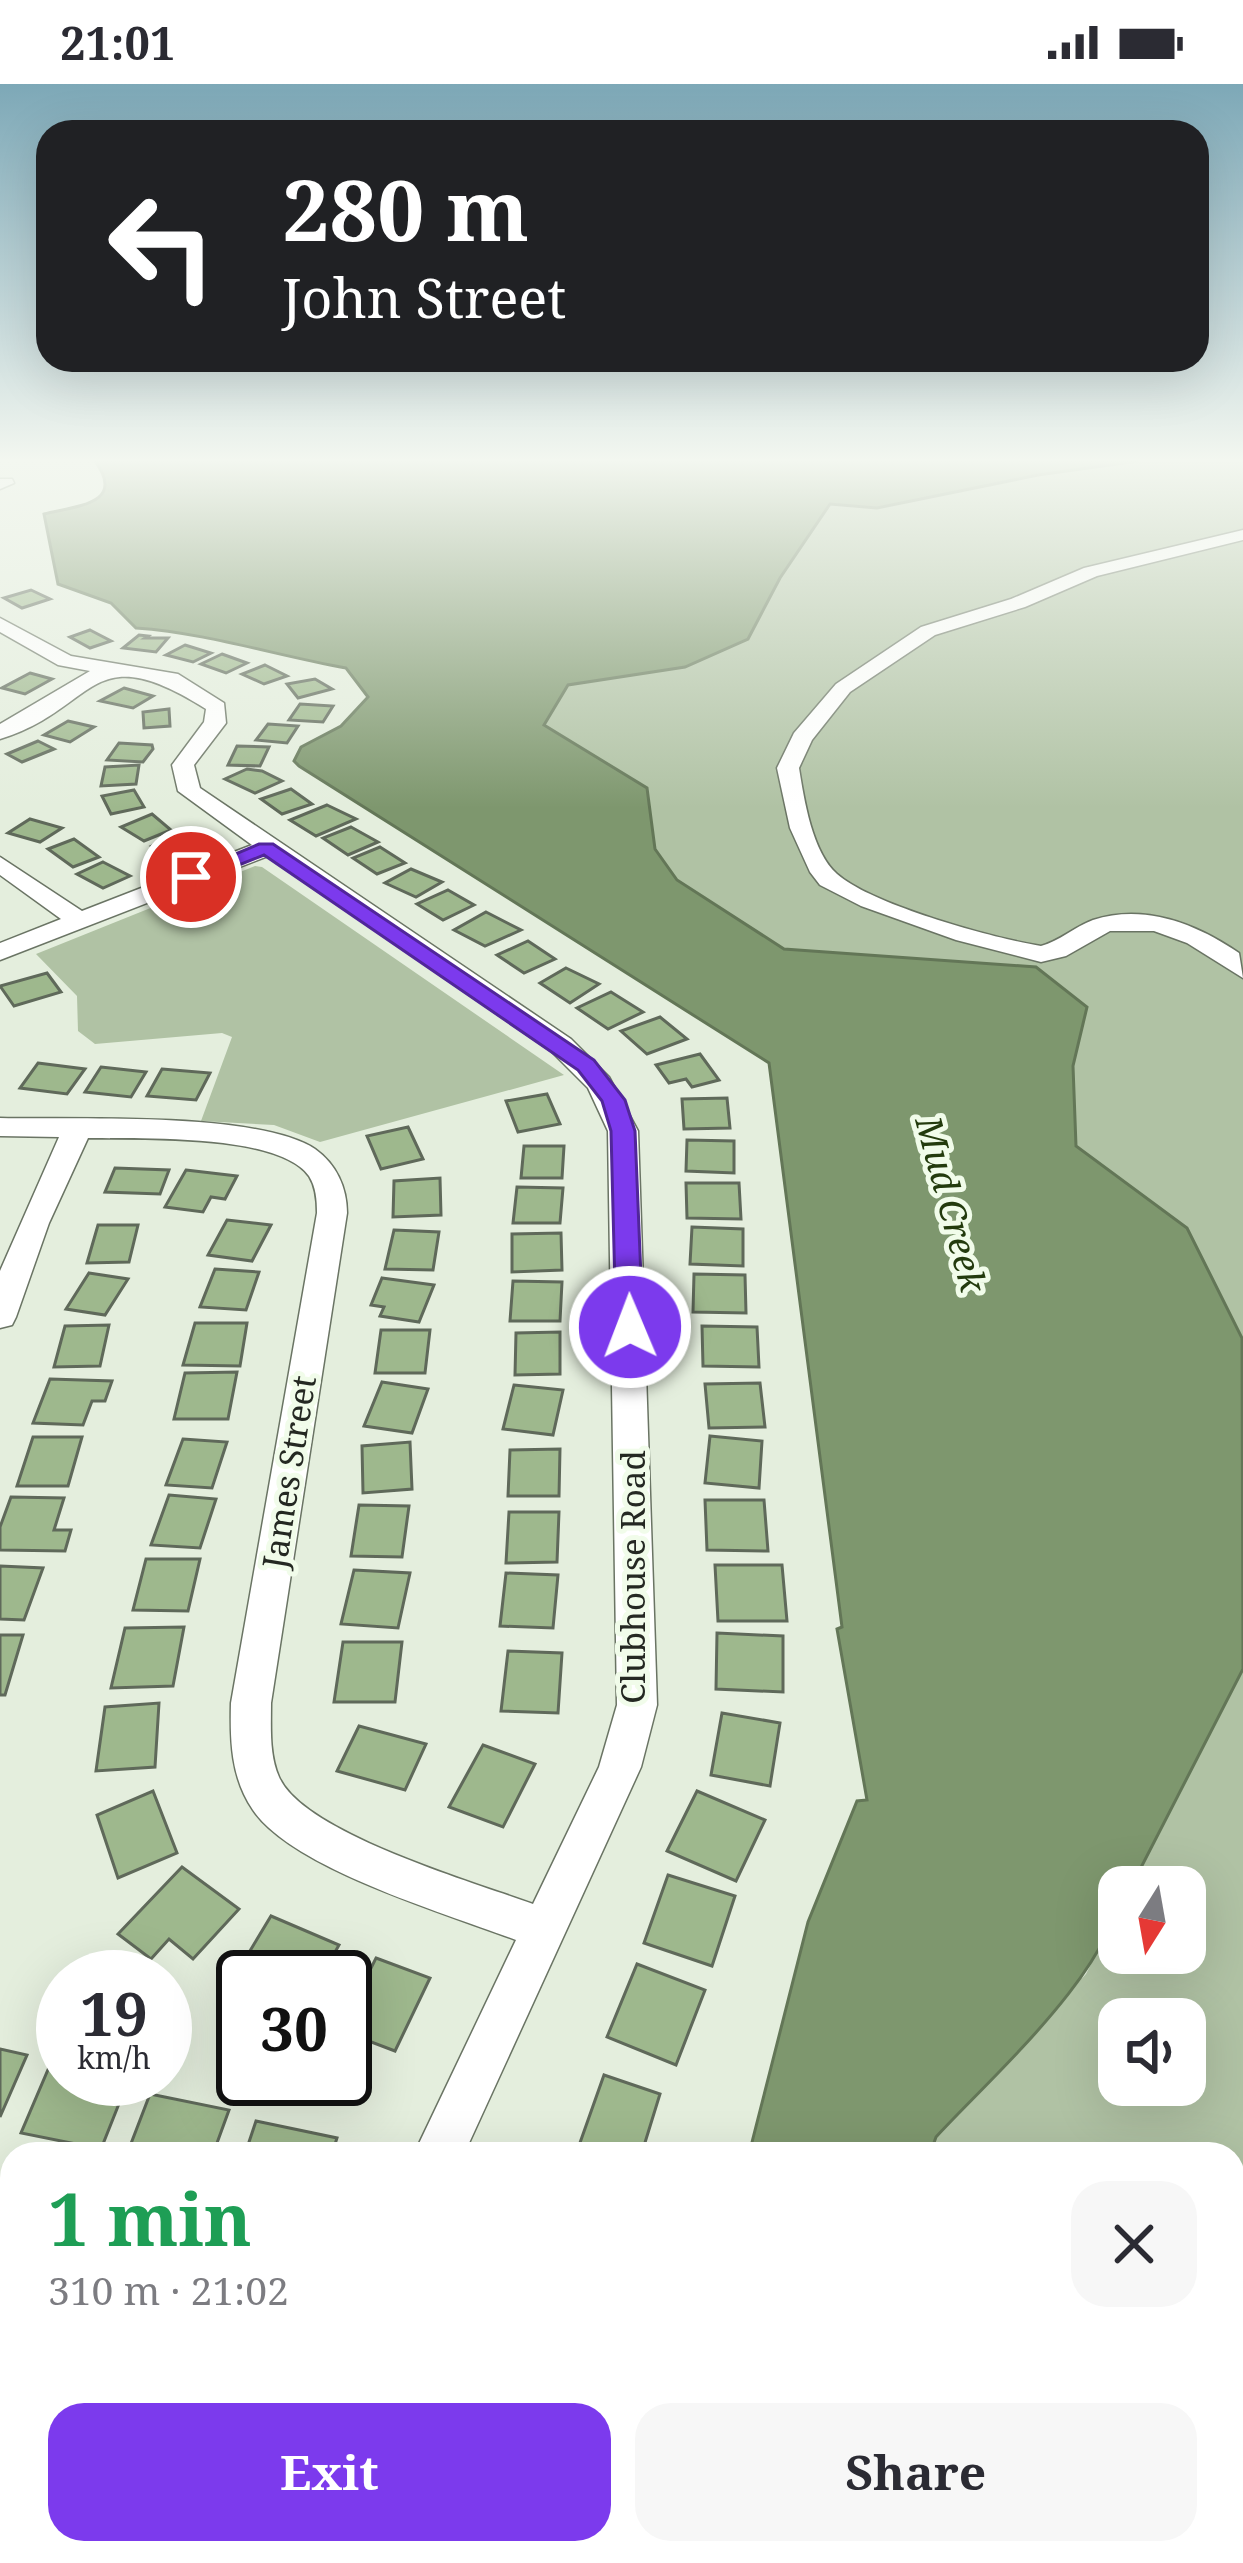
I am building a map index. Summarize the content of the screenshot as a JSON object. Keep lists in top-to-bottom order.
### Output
{
  "streets": {
    "street": ["James Street", "Clubhouse Road"]
  },
  "crossings": [
    ["James Street", "Clubhouse Road"]
  ],
  "water": ["Mud Creek"],
  "north": "bottom",
  "page": {
    "status": "21:01",
    "turn": ["280 m", "John Street"],
    "speed": "19 km/h",
    "limit": "30",
    "heading": ["1 min", "310 m · 21:02"],
    "buttons": ["Exit", "Share"]
  }
}
